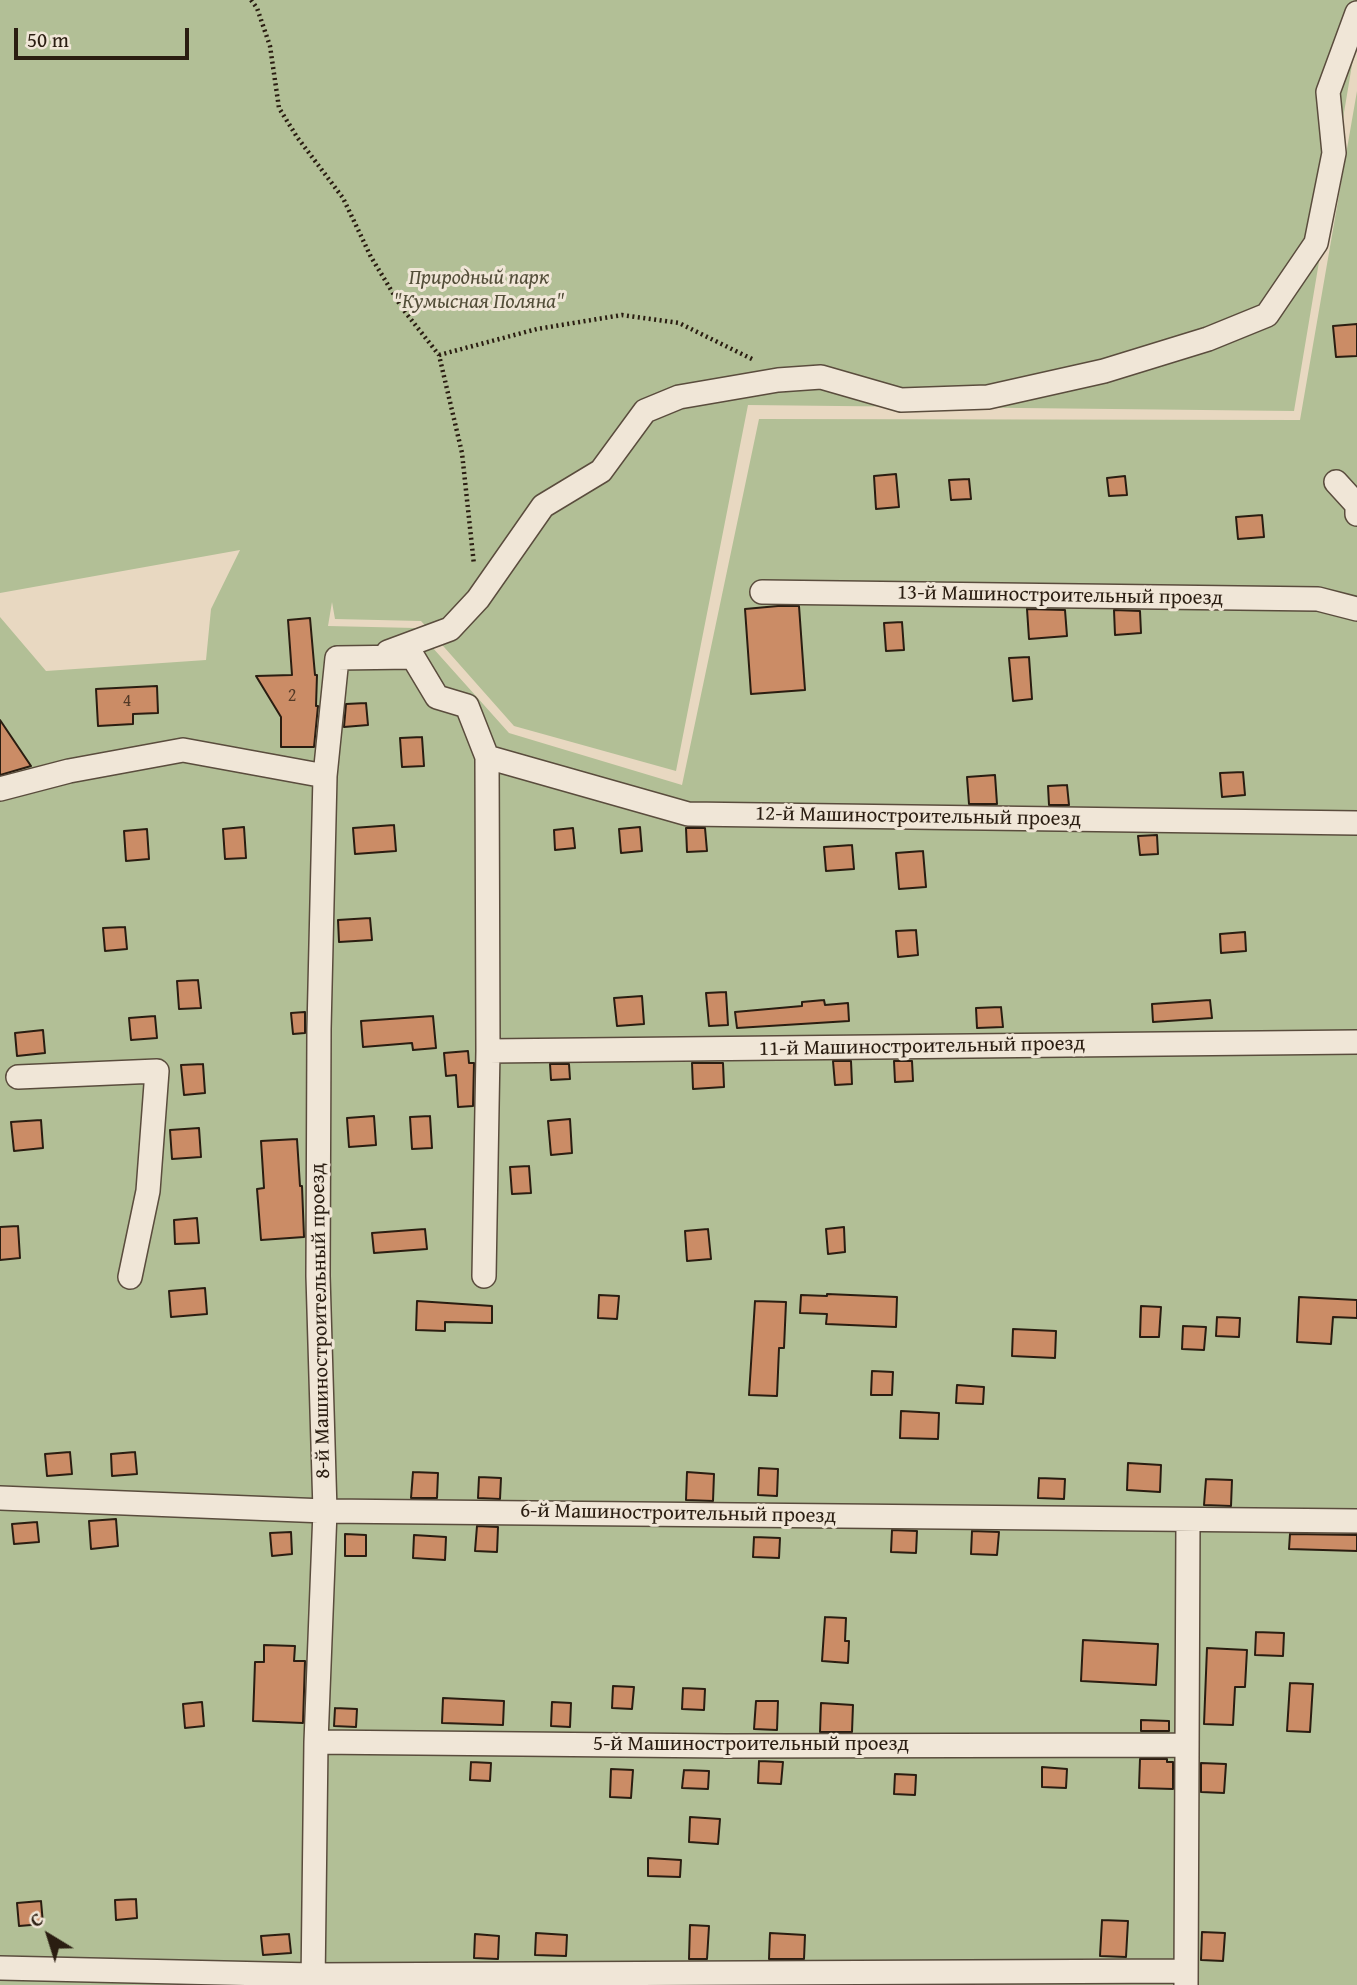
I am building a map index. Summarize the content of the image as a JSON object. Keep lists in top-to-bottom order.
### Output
{
  "streets": {
    "street": [
      "13-й Машиностроительный проезд",
      "12-й Машиностроительный проезд",
      "11-й Машиностроительный проезд",
      "8-й Машиностроительный проезд",
      "6-й Машиностроительный проезд",
      "5-й Машиностроительный проезд"
    ]
  },
  "crossings": [
    ["8-й Машиностроительный проезд", "6-й Машиностроительный проезд"],
    ["8-й Машиностроительный проезд", "5-й Машиностроительный проезд"]
  ],
  "parks": ["Природный парк \"Кумысная Поляна\""],
  "house_numbers": ["2", "4"],
  "scale_bar": "50 m",
  "north": "top left"
}
